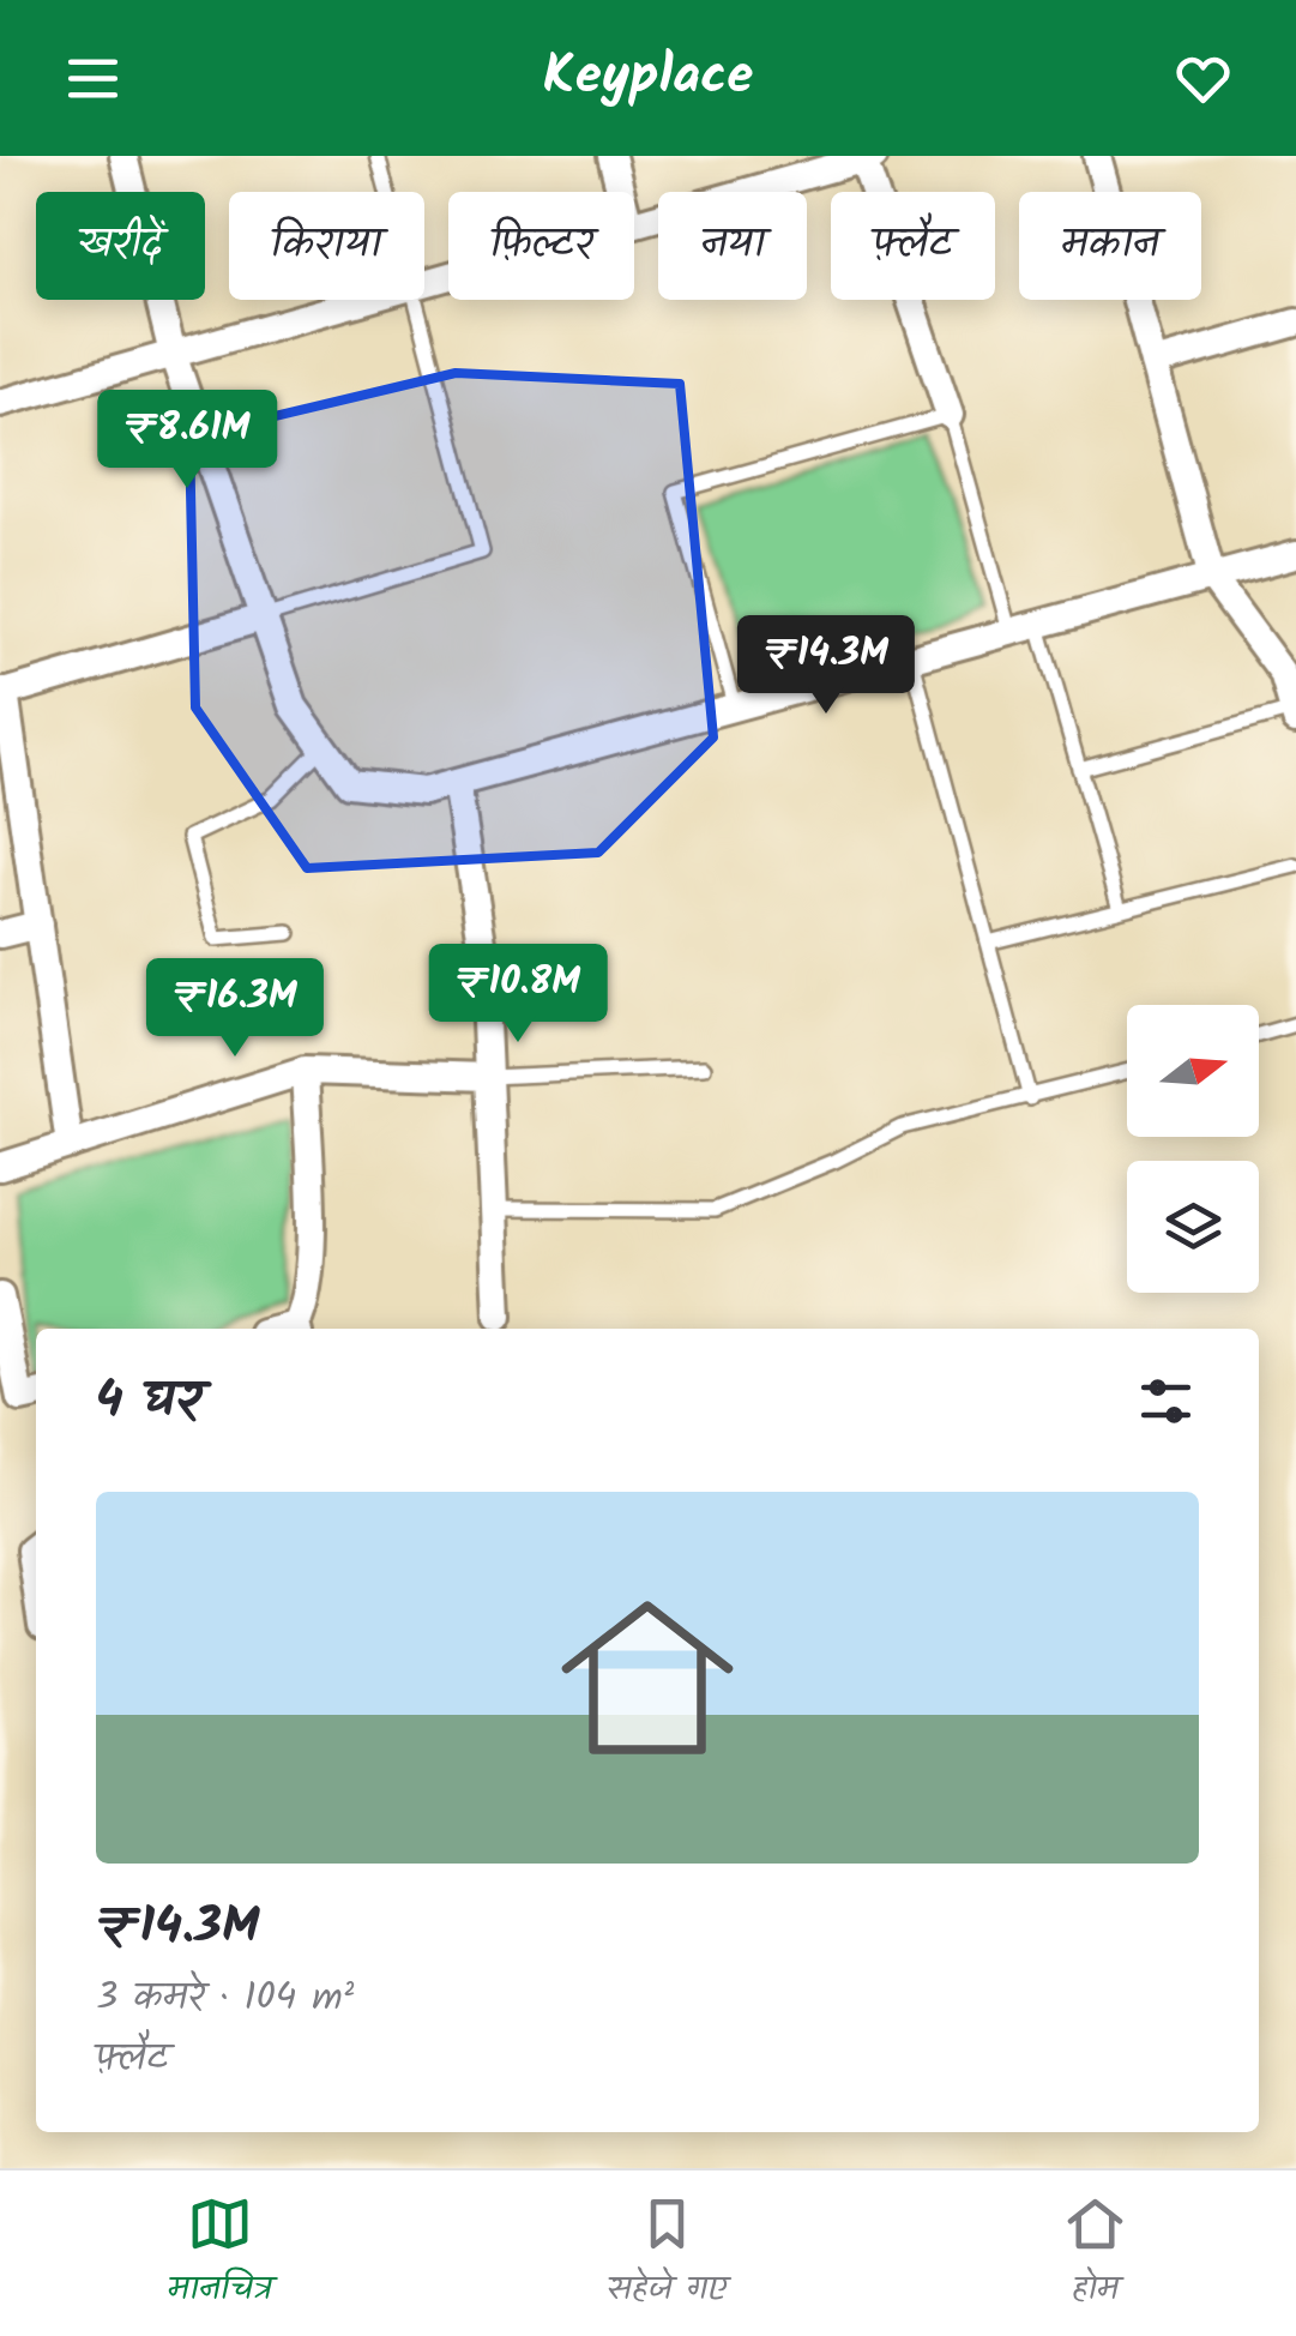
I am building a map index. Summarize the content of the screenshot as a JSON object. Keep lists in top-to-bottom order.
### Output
{
  "north": "right",
  "page": {
    "header": "Keyplace",
    "chip": [
      "खरीदें",
      "किराया",
      "फ़िल्टर",
      "नया",
      "फ़्लैट",
      "मकान"
    ],
    "price": [
      "₹8.61M",
      "₹14.3M",
      "₹10.8M",
      "₹16.3M"
    ],
    "heading": "4 घर",
    "list": [
      {
        "name": "₹14.3M",
        "note": "3 कमरे · 104 m² · फ़्लैट"
      }
    ],
    "tabs": ["मानचित्र", "सहेजे गए", "होम"]
  }
}
